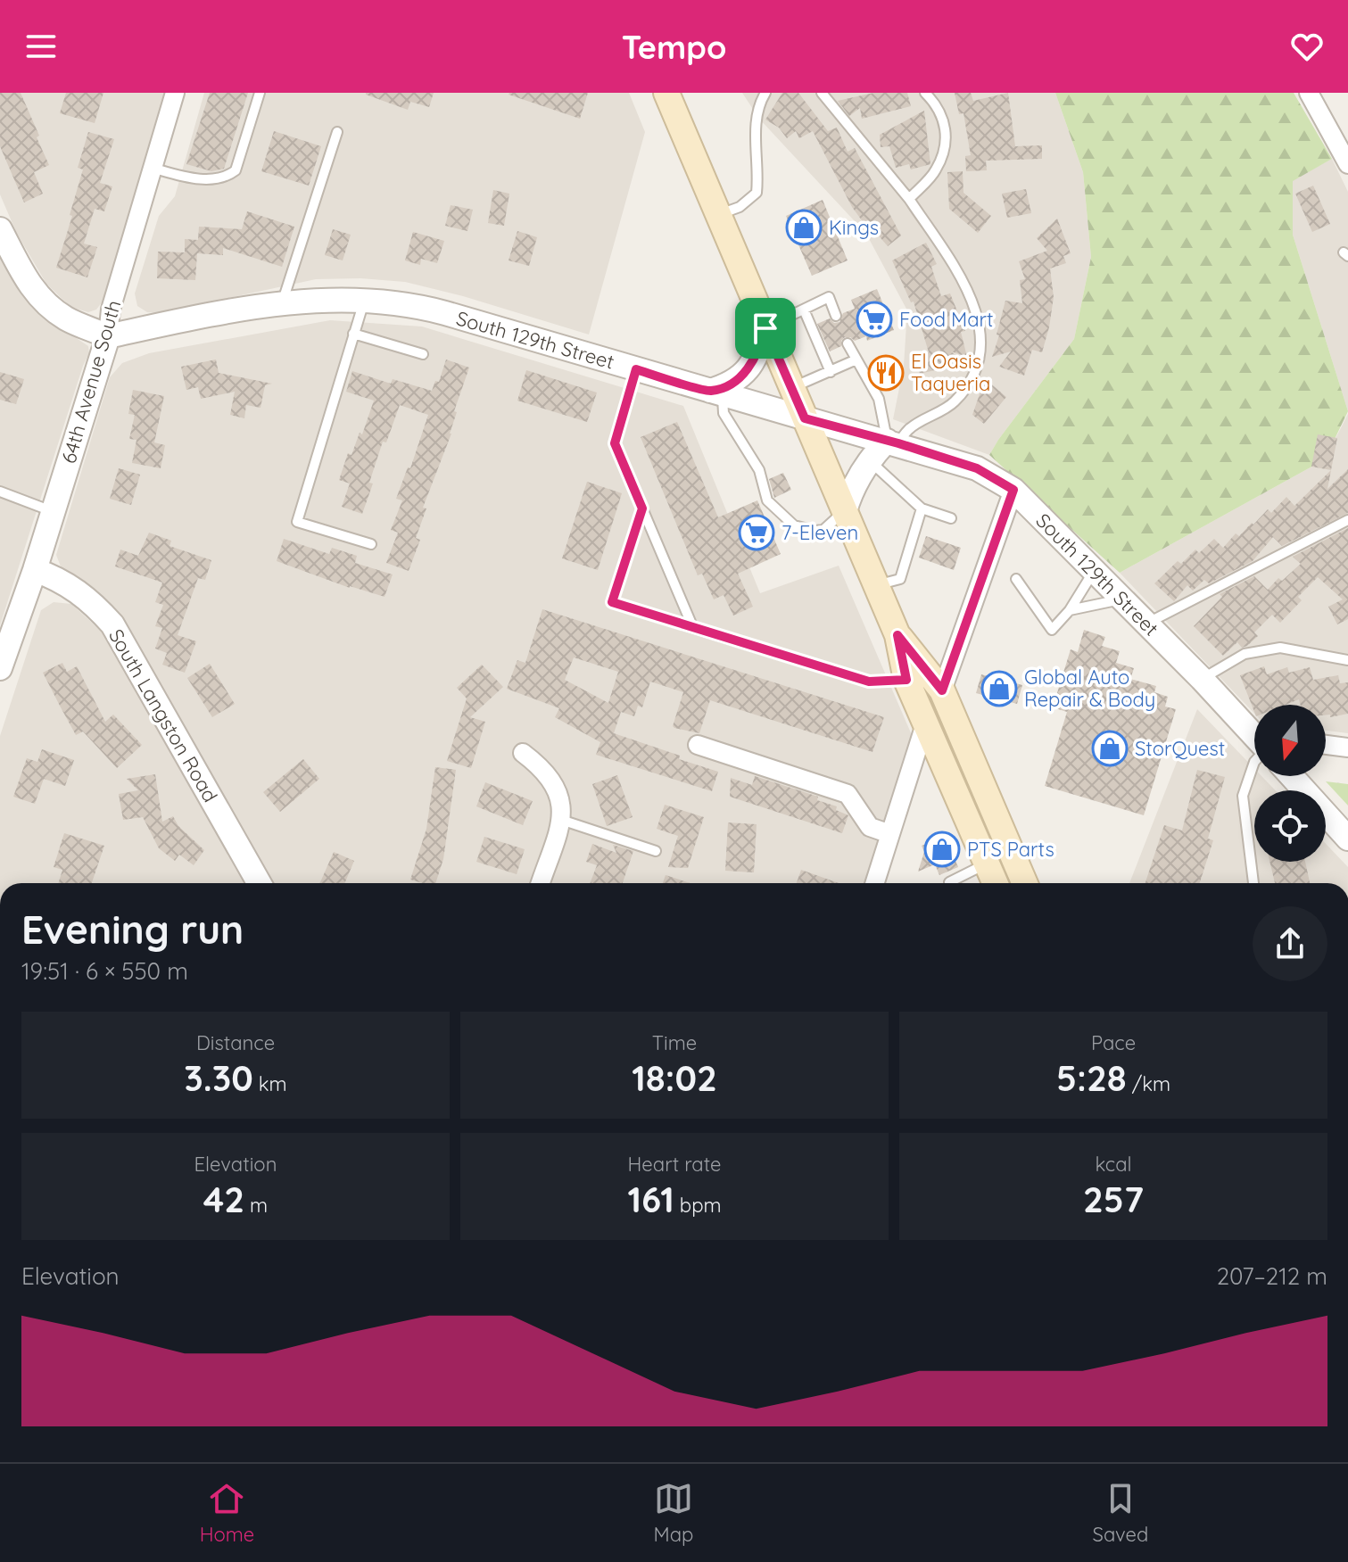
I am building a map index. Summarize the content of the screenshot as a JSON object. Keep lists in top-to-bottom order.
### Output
{
  "streets": {
    "street": ["South 129th Street", "64th Avenue South", "South Langston Road"]
  },
  "crossings": [
    ["South 129th Street", "64th Avenue South"],
    ["64th Avenue South", "South Langston Road"]
  ],
  "places": {
    "shop": [
      "Kings",
      "Global Auto Repair & Body",
      "StorQuest",
      "PTS Parts"
    ],
    "supermarket": ["Food Mart", "7-Eleven"],
    "restaurant": ["El Oasis Taqueria"]
  },
  "north": "bottom",
  "page": {
    "header": "Tempo",
    "heading": ["Evening run", "19:51 · 6 × 550 m"],
    "stats": [
      ["Distance", "3.30 km"],
      ["Time", "18:02"],
      ["Pace", "5:28 /km"],
      ["Elevation", "42 m"],
      ["Heart rate", "161 bpm"],
      ["kcal", "257"]
    ],
    "chart": ["Elevation", "207–212 m"],
    "tabs": ["Home", "Map", "Saved"]
  }
}
